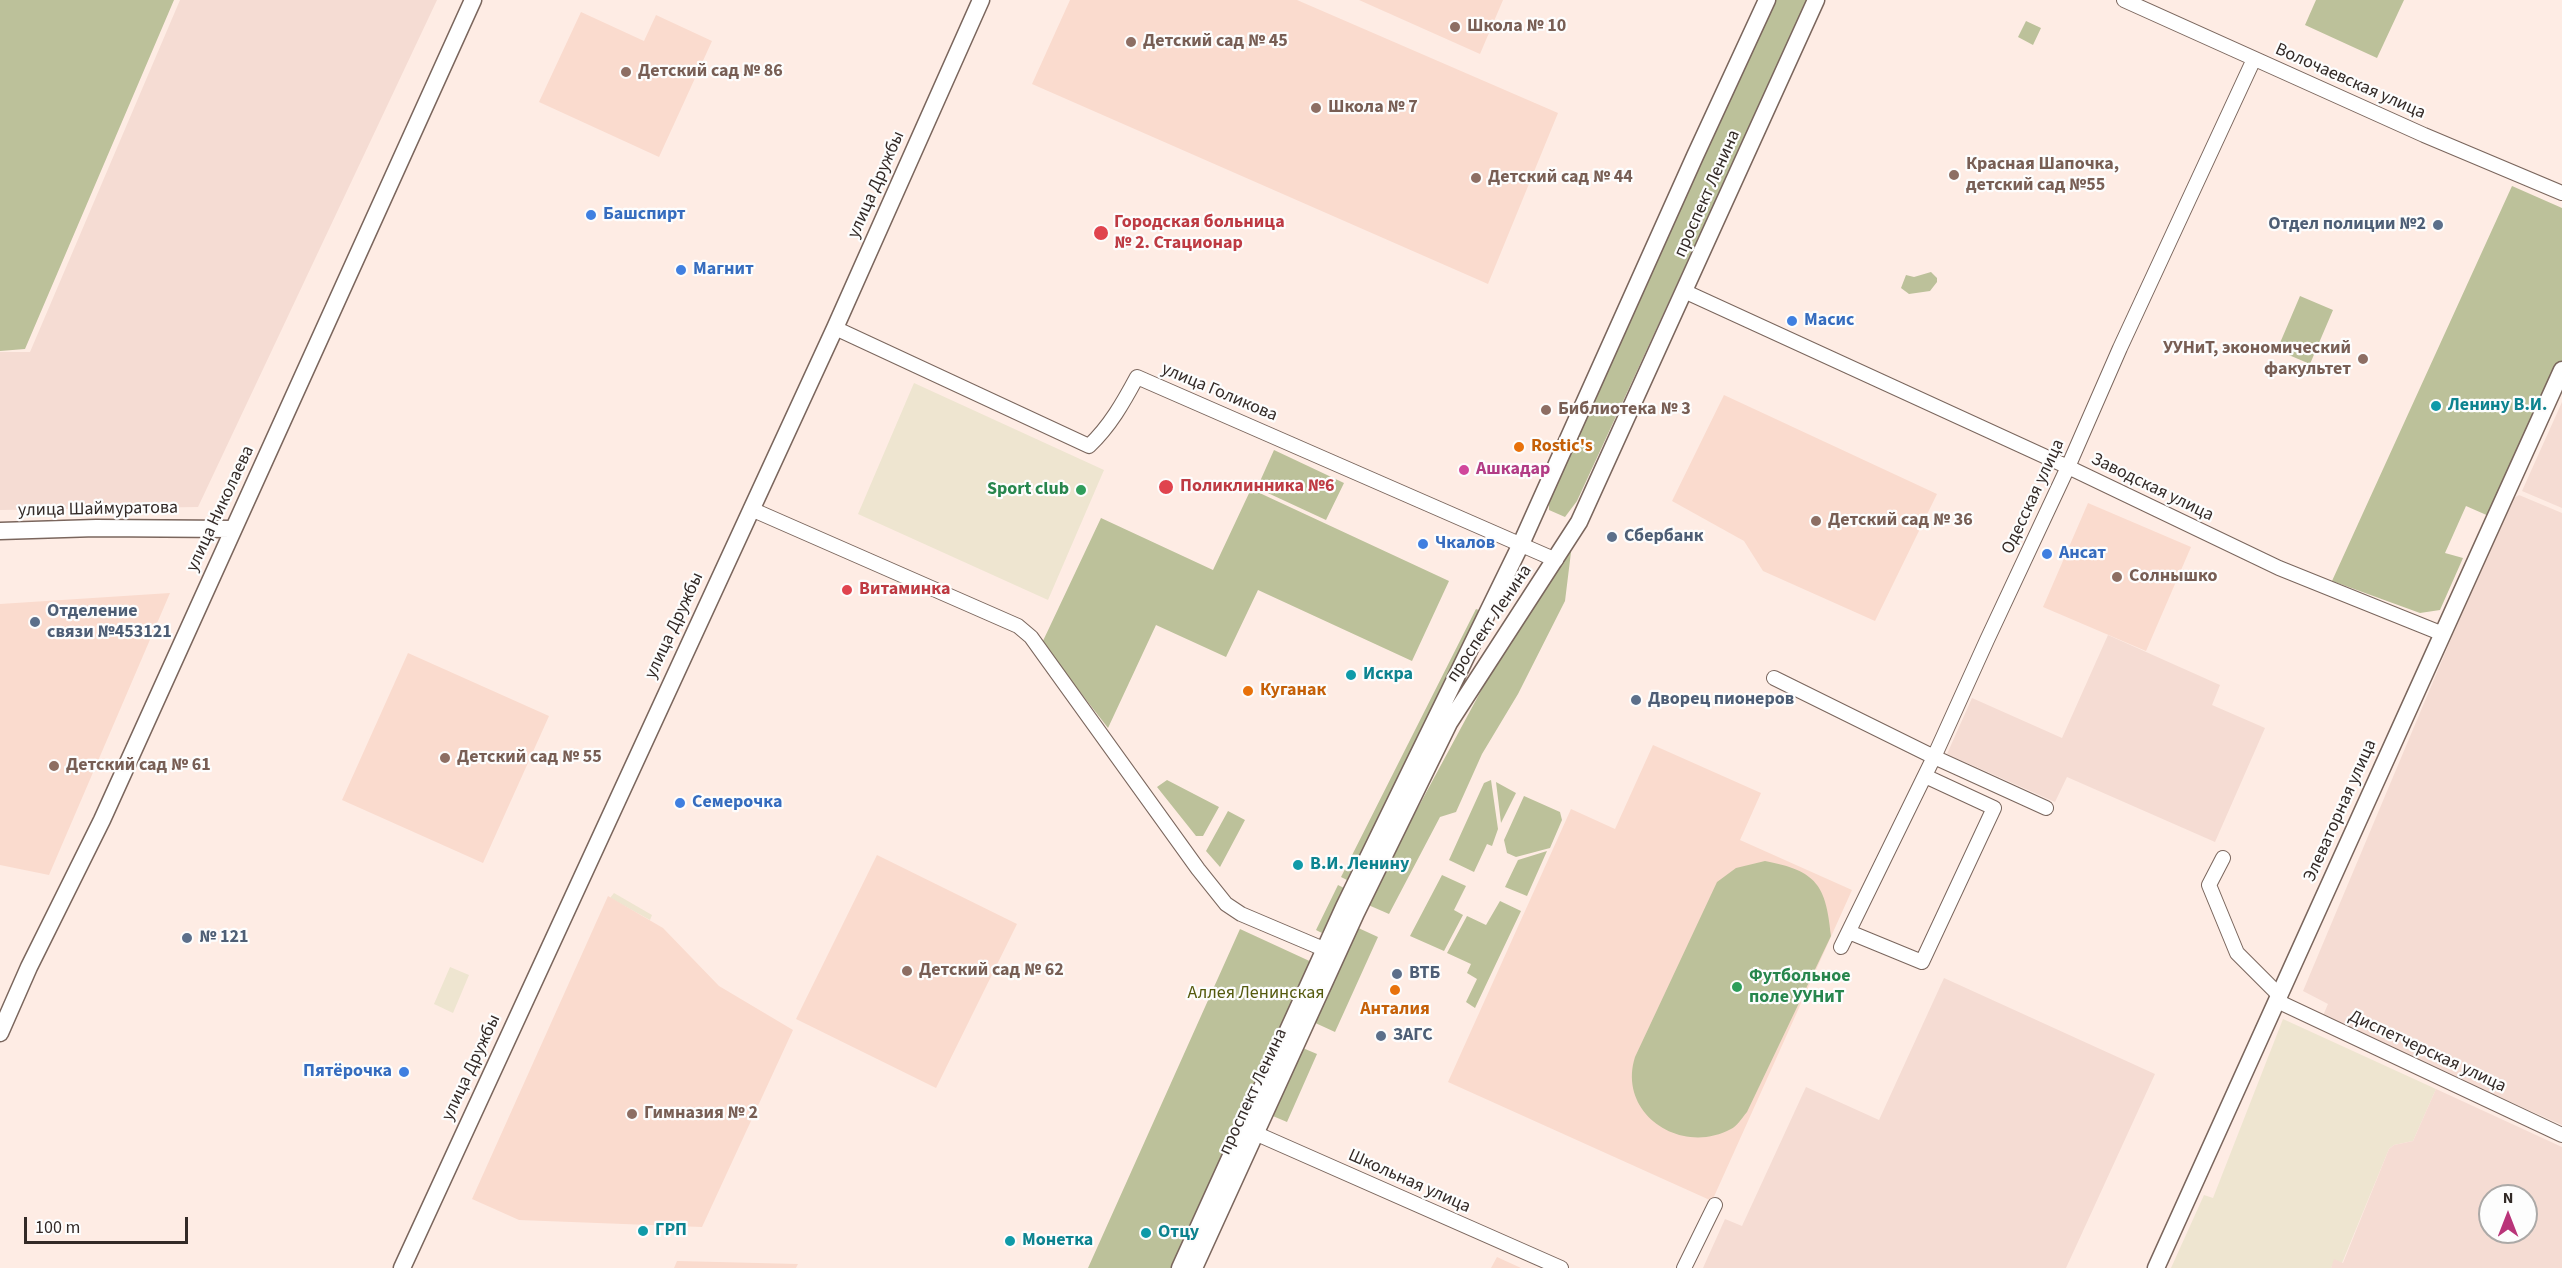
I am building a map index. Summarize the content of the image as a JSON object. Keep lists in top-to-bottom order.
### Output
{
  "streets": {
    "main road": [
      "улица Дружбы",
      "проспект Ленина",
      "улица Николаева",
      "улица Шаймуратова",
      "Элеваторная улица"
    ],
    "street": [
      "Волочаевская улица",
      "улица Голикова",
      "Заводская улица",
      "Одесская улица",
      "Диспетчерская улица",
      "Школьная улица"
    ]
  },
  "crossings": [
    ["Волочаевская улица", "Одесская улица"],
    ["улица Дружбы", "улица Голикова"],
    ["проспект Ленина", "улица Голикова"],
    ["проспект Ленина", "Заводская улица"],
    ["проспект Ленина", "Школьная улица"],
    ["Заводская улица", "Одесская улица"],
    ["Заводская улица", "Элеваторная улица"],
    ["улица Николаева", "улица Шаймуратова"],
    ["Элеваторная улица", "Диспетчерская улица"]
  ],
  "parks": ["Аллея Ленинская"],
  "places": [
    "Школа № 10",
    "Детский сад № 45",
    "Детский сад № 86",
    "Школа № 7",
    "Красная Шапочка, детский сад №55",
    "Детский сад № 44",
    "Башспирт",
    "Отдел полиции №2",
    "Городская больница № 2. Стационар",
    "Магнит",
    "Масис",
    "УУНиТ, экономический факультет",
    "Ленину В.И.",
    "Библиотека № 3",
    "Rostic's",
    "Ашкадар",
    "Поликлинника №6",
    "Sport club",
    "Детский сад № 36",
    "Сбербанк",
    "Чкалов",
    "Ансат",
    "Солнышко",
    "Витаминка",
    "Отделение связи №453121",
    "Искра",
    "Куганак",
    "Дворец пионеров",
    "Детский сад № 55",
    "Детский сад № 61",
    "Семерочка",
    "В.И. Ленину",
    "№ 121",
    "Детский сад № 62",
    "ВТБ",
    "Футбольное поле УУНиТ",
    "Анталия",
    "ЗАГС",
    "Пятёрочка",
    "Гимназия № 2",
    "ГРП",
    "Отцу",
    "Монетка"
  ],
  "scale_bar": "100 m",
  "north": "top"
}
